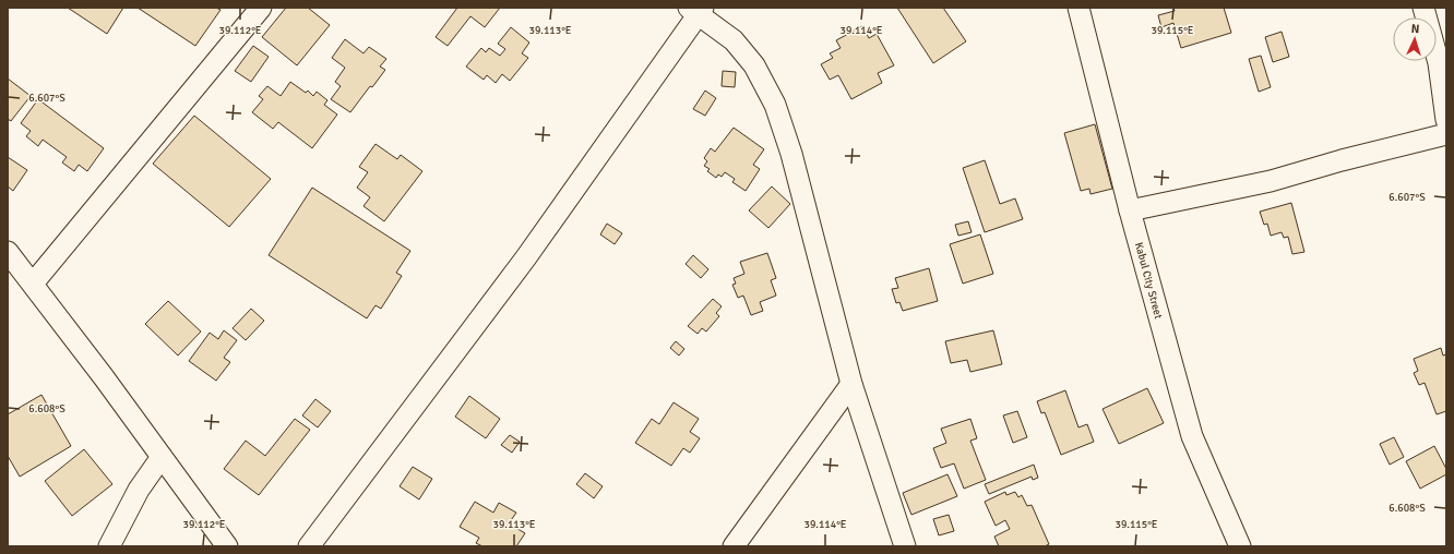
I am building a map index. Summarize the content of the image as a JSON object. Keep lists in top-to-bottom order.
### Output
{
  "streets": {
    "street": ["Kabul City Street"]
  },
  "north": "top",
  "coordinates": [
    "39.112°E",
    "39.113°E",
    "39.114°E",
    "39.115°E",
    "6.607°S",
    "6.608°S"
  ]
}
